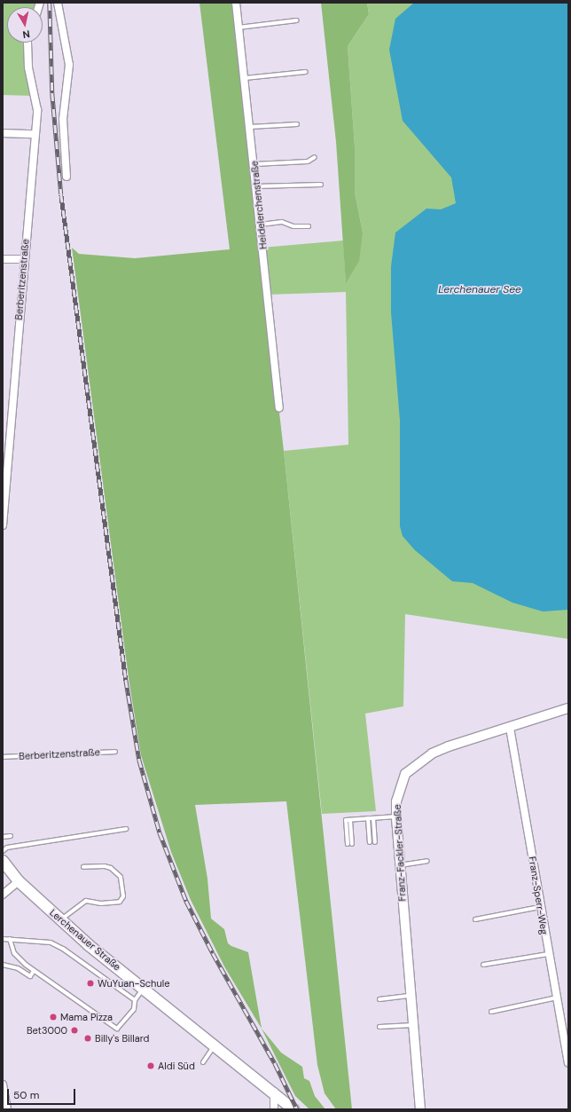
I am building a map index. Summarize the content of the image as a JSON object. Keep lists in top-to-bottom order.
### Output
{
  "streets": {
    "main road": ["Lerchenauer Straße"],
    "street": [
      "Heidelerchenstraße",
      "Berberitzenstraße",
      "Franz-Fackler-Straße",
      "Franz-Sperr-Weg"
    ]
  },
  "crossings": [
    ["Franz-Fackler-Straße", "Franz-Sperr-Weg"]
  ],
  "water": ["Lerchenauer See"],
  "places": [
    "WuYuan-Schule",
    "Mama Pizza",
    "Bet3000",
    "Billy's Billard",
    "Aldi Süd"
  ],
  "scale_bar": "50 m",
  "north": "bottom"
}
